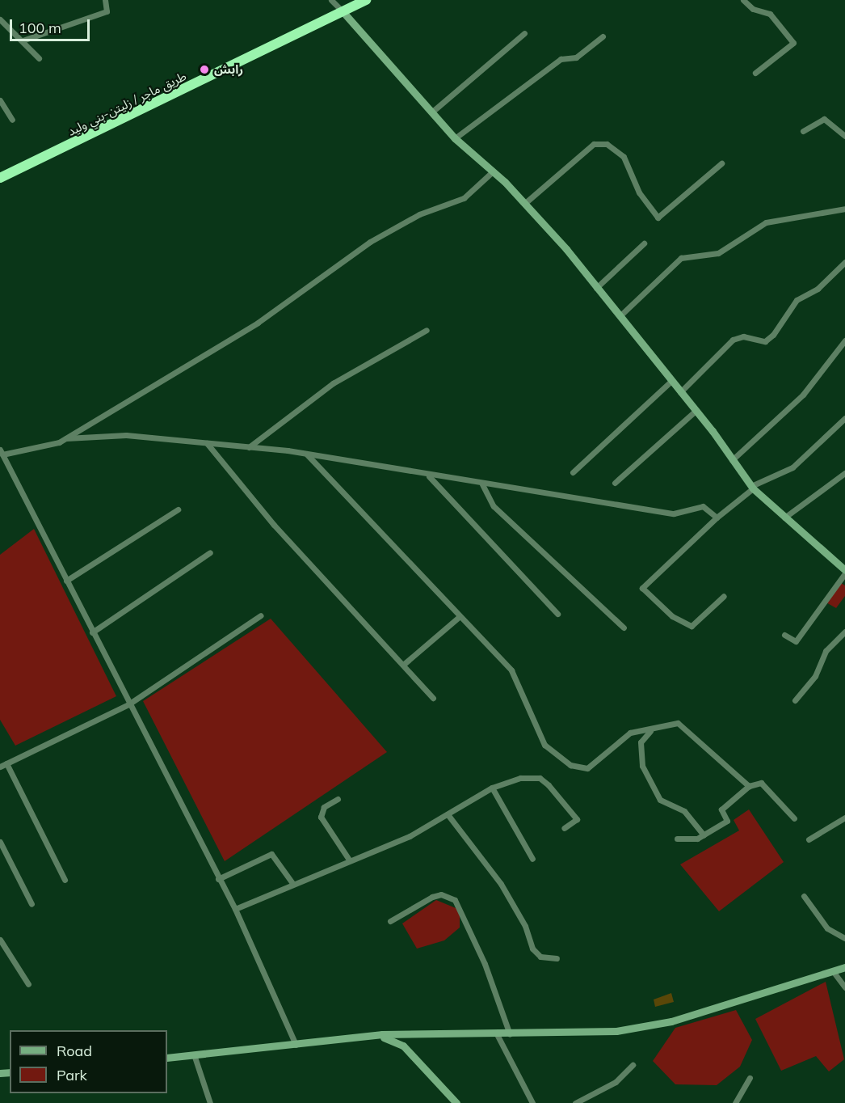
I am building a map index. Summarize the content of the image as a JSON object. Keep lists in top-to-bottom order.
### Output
{
  "streets": {
    "highway": ["طريق ماجر / زليتن-بني وليد"]
  },
  "places": ["رابش"],
  "legend": ["Road", "Park"],
  "scale_bar": "100 m"
}
